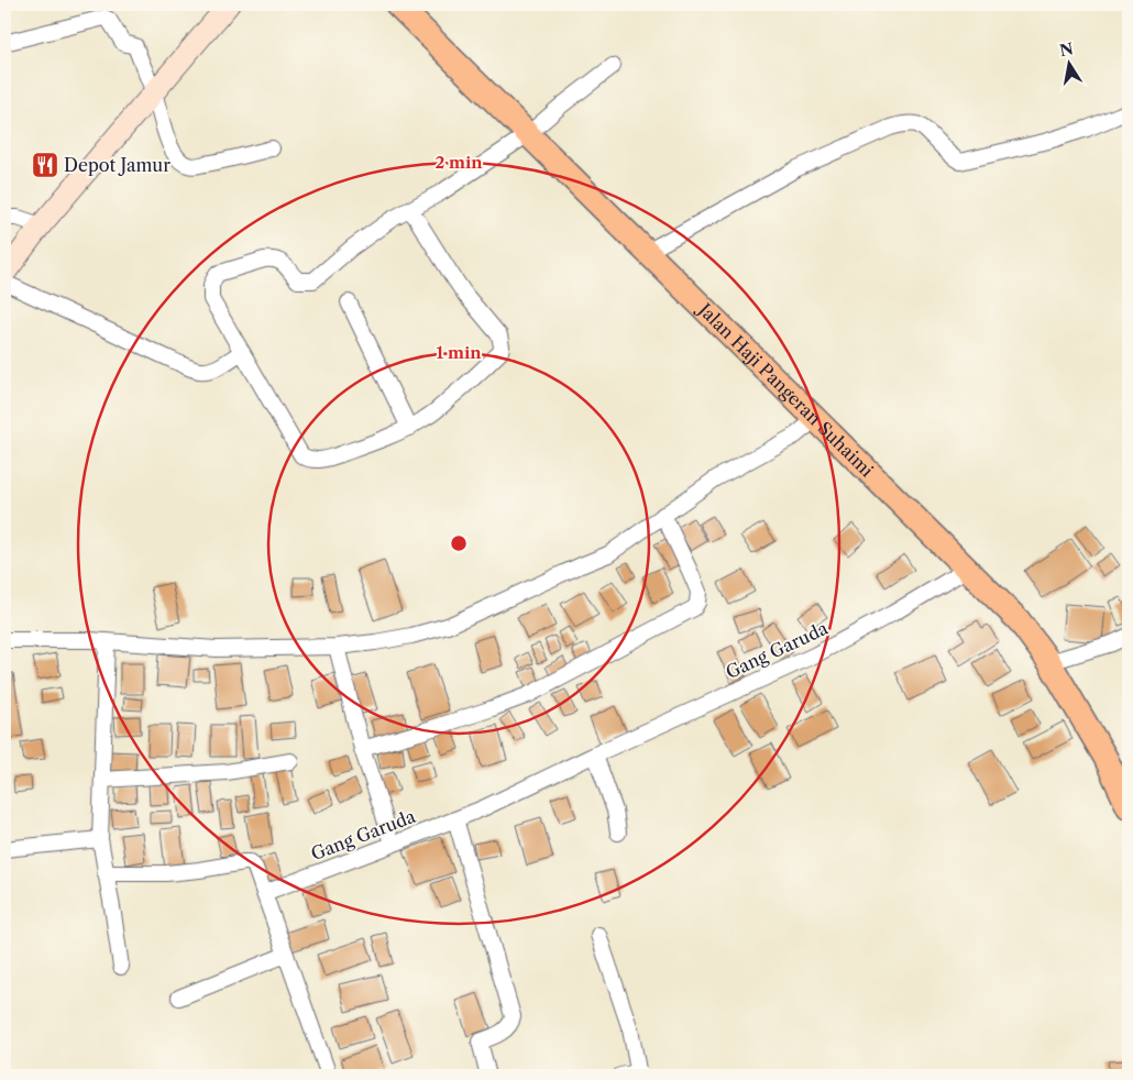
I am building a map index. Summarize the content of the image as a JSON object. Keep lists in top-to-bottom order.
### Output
{
  "streets": {
    "main road": ["Jalan Haji Pangeran Suhaimi"],
    "street": ["Gang Garuda"]
  },
  "crossings": [
    ["Jalan Haji Pangeran Suhaimi", "Gang Garuda"]
  ],
  "places": {
    "restaurant": ["Depot Jamur"]
  },
  "north": "top",
  "rings": ["2 min", "1 min"]
}
